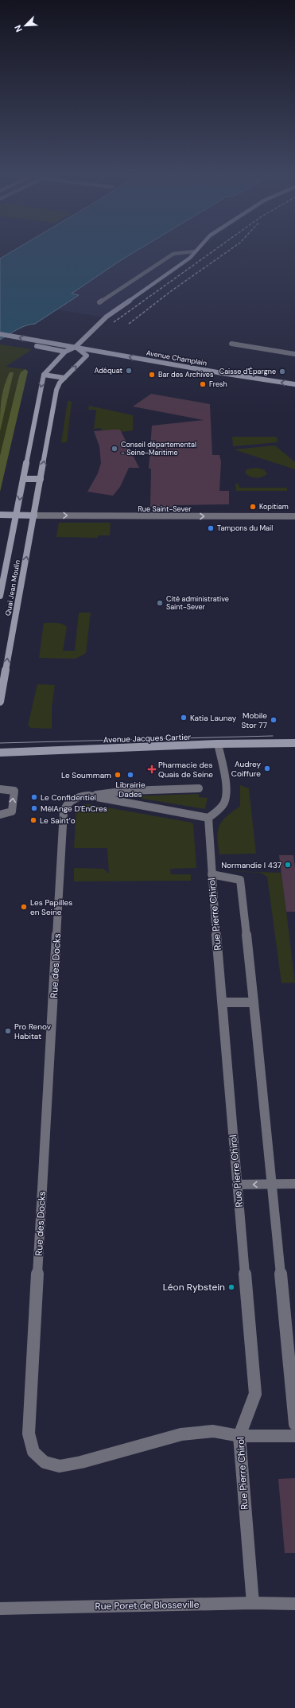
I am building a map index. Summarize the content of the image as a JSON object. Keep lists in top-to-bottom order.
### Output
{
  "streets": {
    "main road": ["Avenue Champlain", "Quai Jean Moulin", "Avenue Jacques Cartier"],
    "street": [
      "Rue Saint-Sever",
      "Rue Pierre Chirol",
      "Rue des Docks",
      "Rue Poret de Blosseville"
    ]
  },
  "crossings": [
    ["Avenue Champlain", "Quai Jean Moulin"],
    ["Rue Saint-Sever", "Quai Jean Moulin"],
    ["Rue Pierre Chirol", "Rue des Docks"],
    ["Rue Pierre Chirol", "Rue Poret de Blosseville"]
  ],
  "one_way": ["Avenue Champlain", "Rue Saint-Sever"],
  "places": {
    "other": [
      "Adéquat",
      "Caisse d'Épargne",
      "Bar des Archives",
      "Fresh",
      "Conseil départemental - Seine-Maritime",
      "Kopitiam",
      "Tampons du Mail",
      "Cité administrative Saint-Sever",
      "Katia Launay",
      "Mobile Stor 77",
      "Audrey Coiffure",
      "Le Soummam",
      "Librairie Dades",
      "Le Confidentiel",
      "MélAnge D'EnCres",
      "Le Saint’o",
      "Normandie I 437",
      "Les Papilles en Seine",
      "Pro Renov Habitat",
      "Léon Rybstein"
    ],
    "health": ["Pharmacie des Quais de Seine"]
  },
  "north": "bottom left"
}
